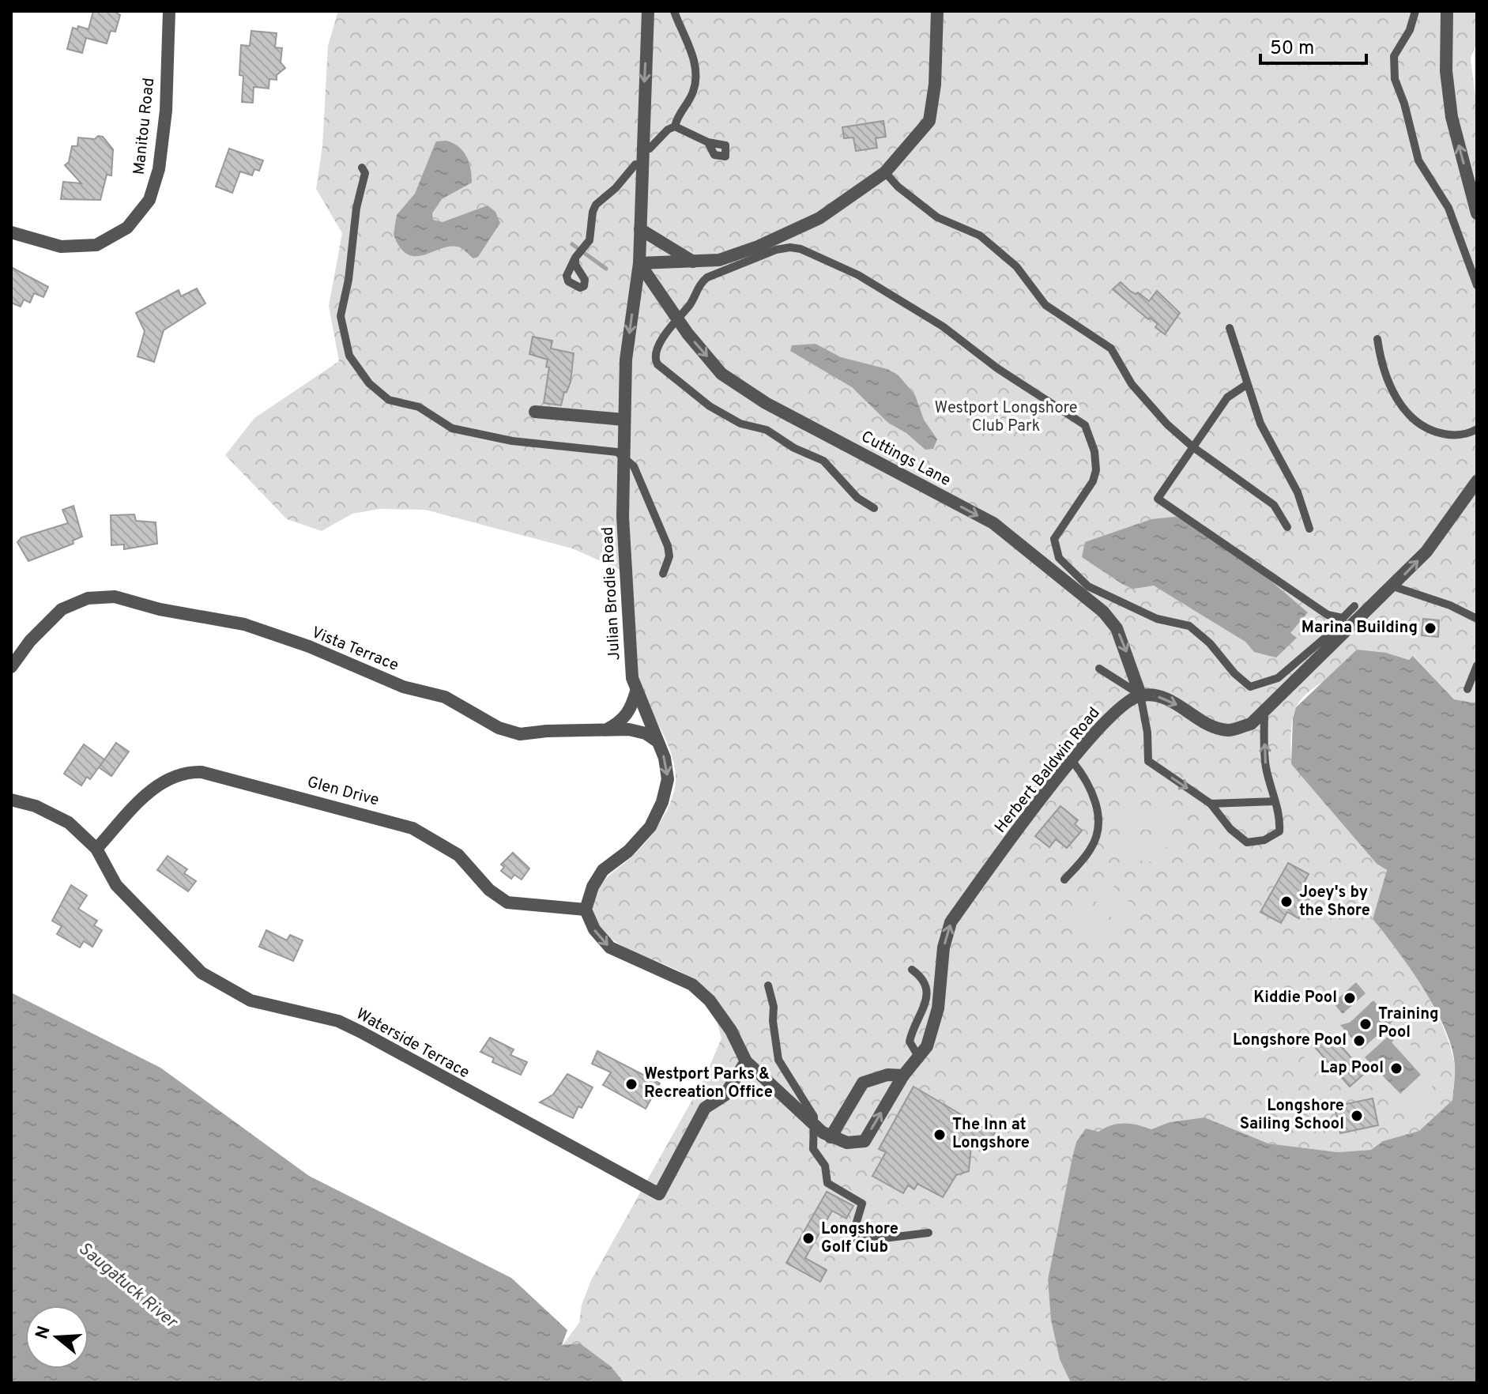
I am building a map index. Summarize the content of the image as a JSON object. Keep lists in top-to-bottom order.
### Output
{
  "streets": {
    "street": [
      "Manitou Road",
      "Cuttings Lane",
      "Julian Brodie Road",
      "Vista Terrace",
      "Herbert Baldwin Road",
      "Glen Drive",
      "Waterside Terrace"
    ]
  },
  "crossings": [
    ["Cuttings Lane", "Julian Brodie Road"],
    ["Cuttings Lane", "Herbert Baldwin Road"],
    ["Julian Brodie Road", "Vista Terrace"],
    ["Julian Brodie Road", "Glen Drive"],
    ["Herbert Baldwin Road", "Waterside Terrace"],
    ["Glen Drive", "Waterside Terrace"]
  ],
  "one_way": ["Cuttings Lane", "Julian Brodie Road", "Herbert Baldwin Road"],
  "water": ["Saugatuck River"],
  "parks": ["Westport Longshore Club Park"],
  "places": [
    "Marina Building",
    "Joey's by the Shore",
    "Kiddie Pool",
    "Training Pool",
    "Longshore Pool",
    "Lap Pool",
    "Westport Parks & Recreation Office",
    "Longshore Sailing School",
    "The Inn at Longshore",
    "Longshore Golf Club"
  ],
  "scale_bar": "50 m",
  "north": "left"
}
